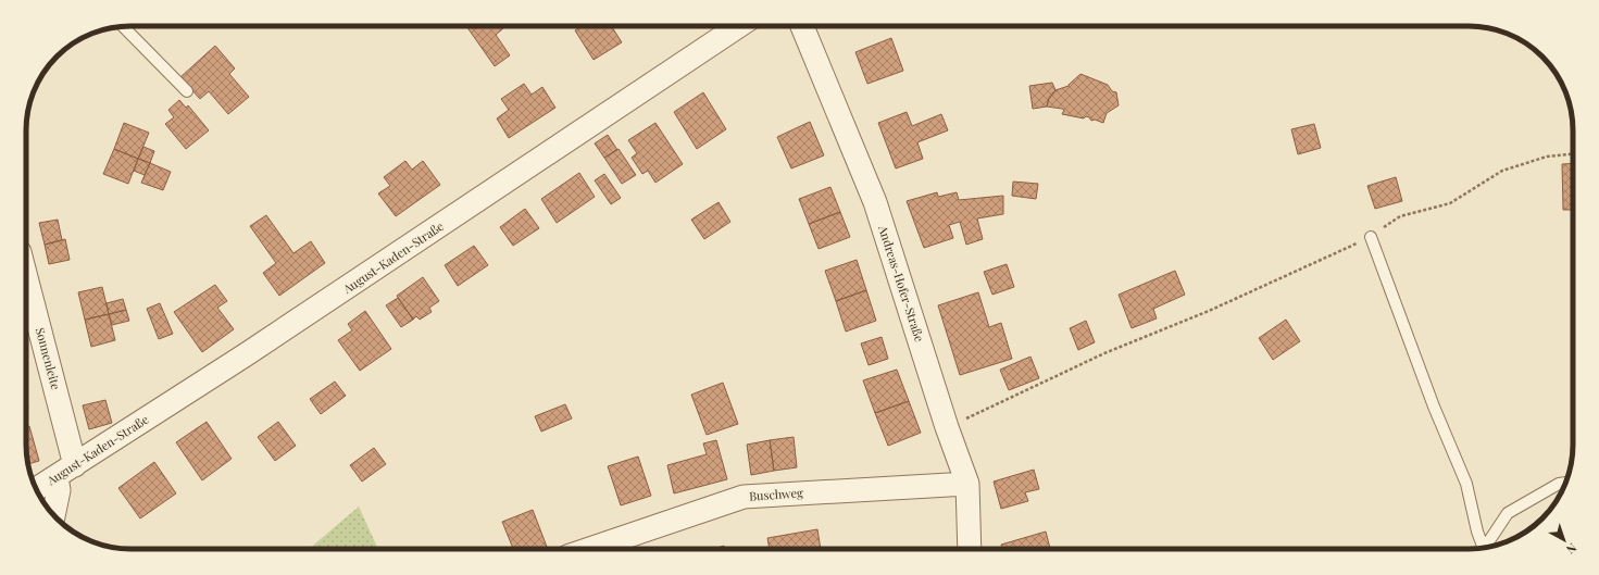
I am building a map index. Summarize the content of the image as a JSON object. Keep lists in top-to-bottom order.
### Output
{
  "streets": {
    "street": [
      "August-Kaden-Straße",
      "Andreas-Hofer-Straße",
      "Sonnenleite",
      "Buschweg"
    ]
  },
  "crossings": [
    ["August-Kaden-Straße", "Sonnenleite"],
    ["Andreas-Hofer-Straße", "Buschweg"]
  ],
  "north": "bottom right"
}
